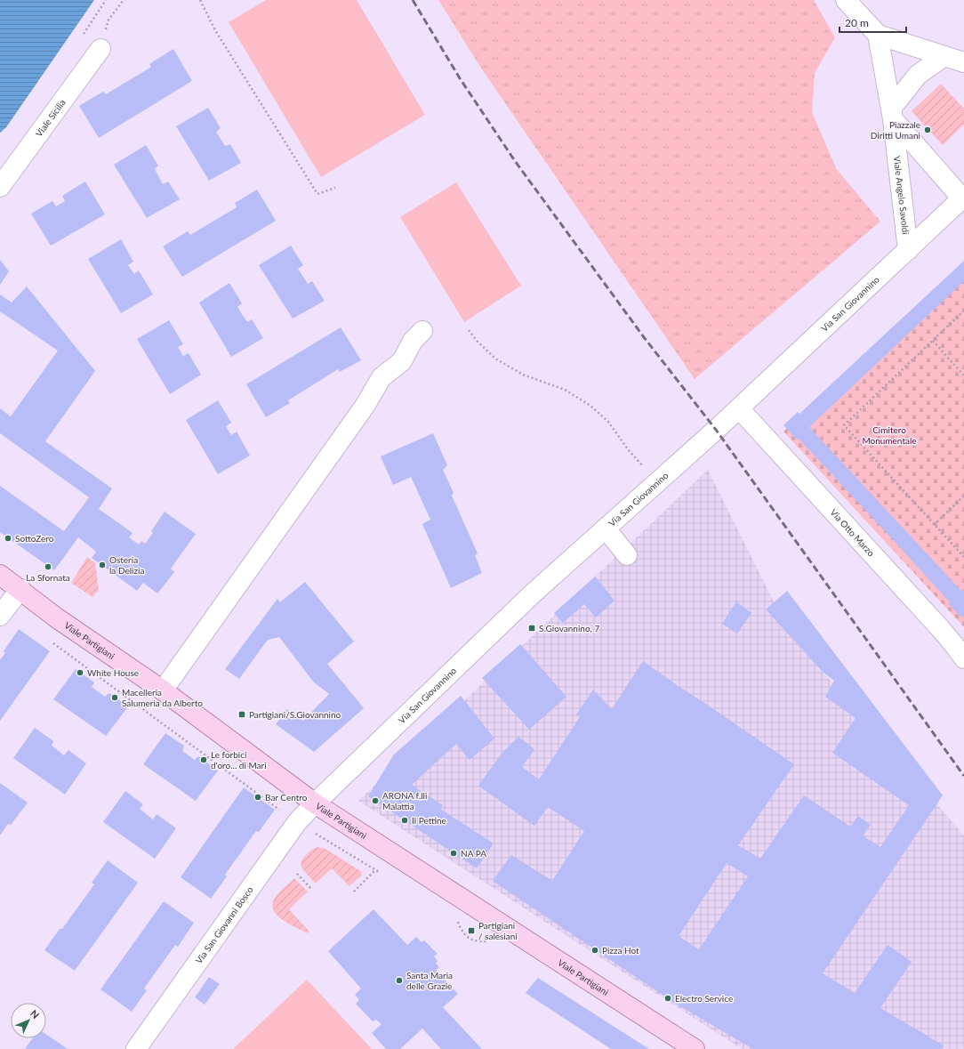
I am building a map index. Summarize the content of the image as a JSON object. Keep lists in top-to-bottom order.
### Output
{
  "streets": {
    "main road": ["Viale Partigiani"],
    "street": [
      "Viale Sicilia",
      "Viale Angelo Savoldi",
      "Via San Giovannino",
      "Via Otto Marzo",
      "Via San Giovanni Bosco"
    ]
  },
  "crossings": [
    ["Viale Angelo Savoldi", "Via San Giovannino"],
    ["Via San Giovannino", "Via Otto Marzo"],
    ["Via San Giovannino", "Viale Partigiani"],
    ["Via San Giovannino", "Via San Giovanni Bosco"],
    ["Viale Partigiani", "Via San Giovanni Bosco"]
  ],
  "parks": ["Cimitero Monumentale"],
  "places": {
    "other": [
      "Piazzale Diritti Umani",
      "SottoZero",
      "Osteria la Delizia",
      "La Sfornata",
      "White House",
      "Macelleria Salumeria da Alberto",
      "Le forbici d'oro... di Mari",
      "Bar Centro",
      "ARONA f.lli Malattia",
      "Il Pettine",
      "NA PA",
      "Pizza Hot",
      "Santa Maria delle Grazie",
      "Electro Service"
    ],
    "transit": ["S.Giovannino, 7", "Partigiani/S.Giovannino", "Partigiani / salesiani"]
  },
  "scale_bar": "20 m",
  "north": "top right"
}
